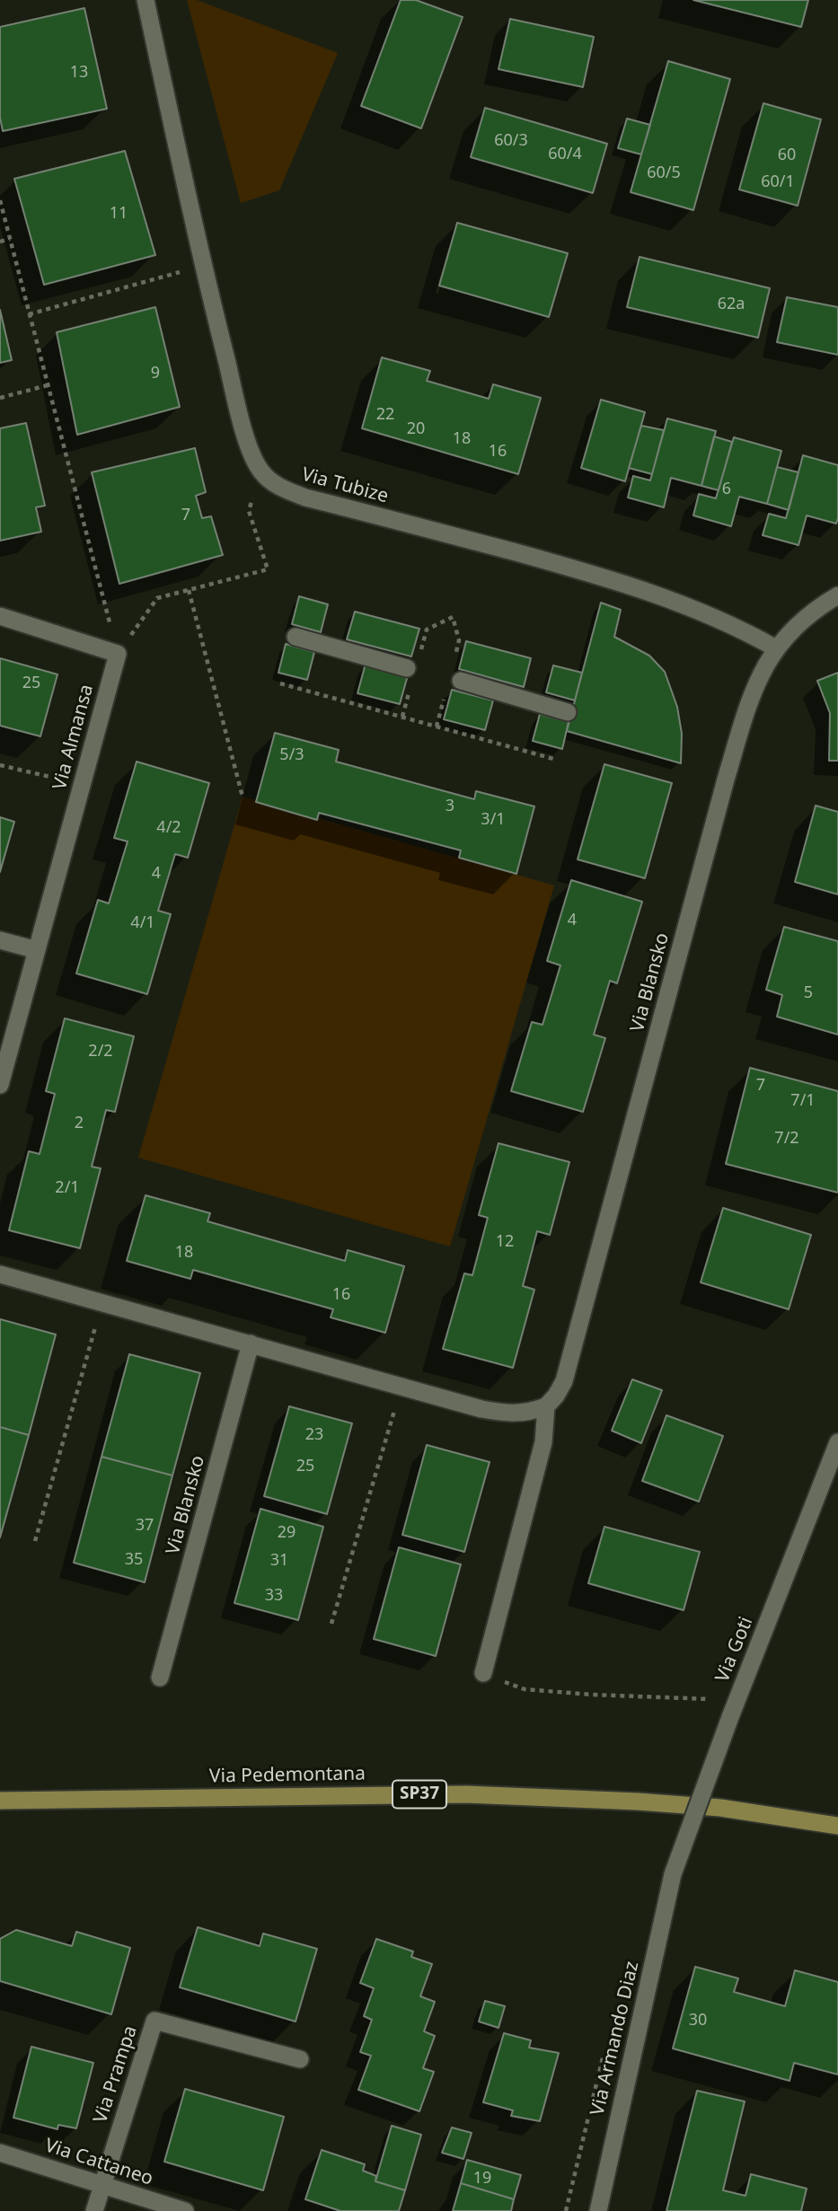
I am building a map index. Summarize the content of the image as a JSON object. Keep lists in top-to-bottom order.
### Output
{
  "streets": {
    "main road": ["Via Pedemontana", "SP37"],
    "street": [
      "Via Tubize",
      "Via Almansa",
      "Via Blansko",
      "Via Goti",
      "Via Armando Diaz",
      "Via Prampa",
      "Via Cattaneo"
    ]
  },
  "crossings": [
    ["Via Tubize", "Via Blansko"],
    ["Via Goti", "Via Armando Diaz"],
    ["Via Prampa", "Via Cattaneo"]
  ],
  "house_numbers": [
    "13",
    "60/3",
    "60/4",
    "60",
    "60/5",
    "60/1",
    "11",
    "62a",
    "9",
    "22",
    "20",
    "18",
    "16",
    "6",
    "7",
    "25",
    "5/3",
    "3",
    "3/1",
    "4/2",
    "4",
    "4",
    "4/1",
    "5",
    "2/2",
    "7",
    "7/1",
    "2",
    "7/2",
    "2/1",
    "12",
    "18",
    "16",
    "23",
    "25",
    "37",
    "29",
    "35",
    "31",
    "33",
    "30",
    "19"
  ]
}
